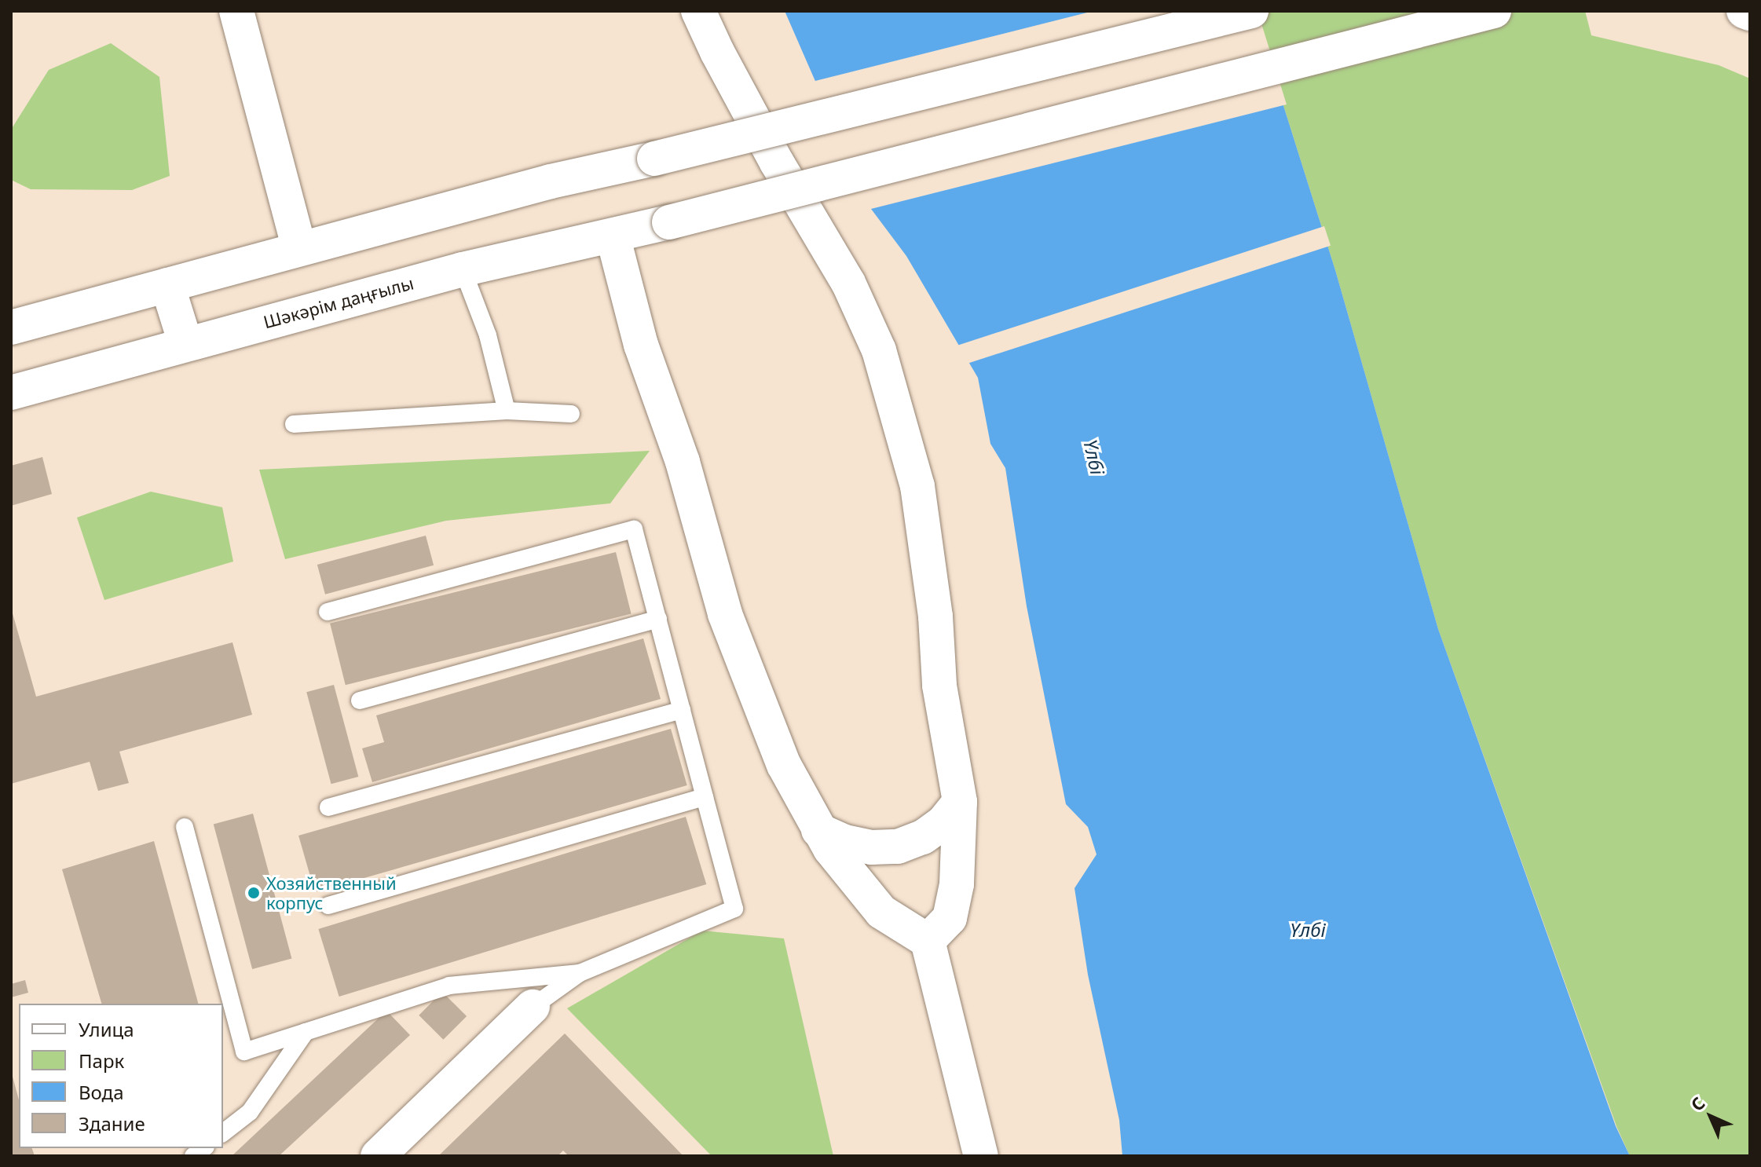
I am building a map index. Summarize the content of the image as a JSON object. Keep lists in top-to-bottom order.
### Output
{
  "streets": {
    "main road": ["Шәкәрім даңғылы"]
  },
  "water": ["Үлбі"],
  "places": ["Хозяйственный корпус"],
  "legend": [
    "Улица",
    "Парк",
    "Вода",
    "Здание"
  ],
  "north": "top left"
}
